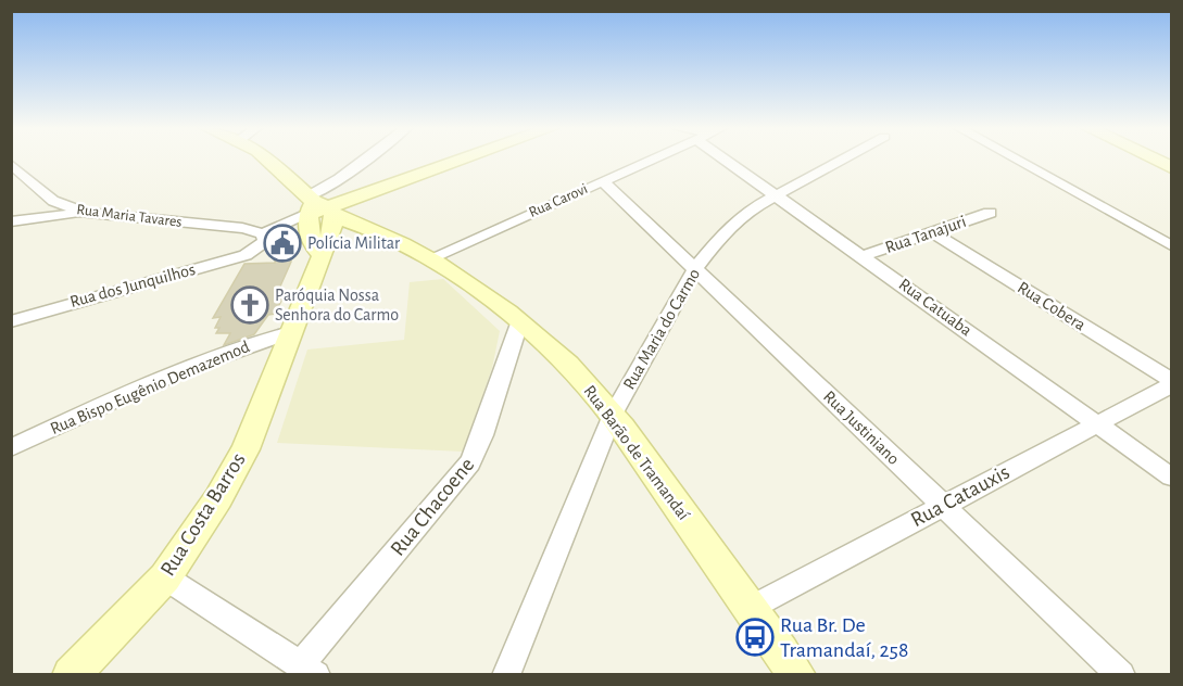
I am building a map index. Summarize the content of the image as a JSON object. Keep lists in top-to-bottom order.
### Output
{
  "streets": {
    "street": [
      "Rua Carovi",
      "Rua Maria Tavares",
      "Rua Tanajuri",
      "Rua dos Junquilhos",
      "Rua Cobera",
      "Rua Catuaba",
      "Rua Maria do Carmo",
      "Rua Bispo Eugênio Demazemod",
      "Rua Justiniano",
      "Rua Barão de Tramandaí",
      "Rua Catauxis",
      "Rua Chacoene",
      "Rua Costa Barros"
    ]
  },
  "crossings": [
    ["Rua Carovi", "Rua Justiniano"],
    ["Rua Carovi", "Rua Barão de Tramandaí"],
    ["Rua Maria Tavares", "Rua dos Junquilhos"],
    ["Rua Tanajuri", "Rua Cobera"],
    ["Rua Tanajuri", "Rua Catuaba"],
    ["Rua dos Junquilhos", "Rua Barão de Tramandaí"],
    ["Rua dos Junquilhos", "Rua Costa Barros"],
    ["Rua Catuaba", "Rua Maria do Carmo"],
    ["Rua Catuaba", "Rua Catauxis"],
    ["Rua Maria do Carmo", "Rua Justiniano"],
    ["Rua Maria do Carmo", "Rua Barão de Tramandaí"],
    ["Rua Bispo Eugênio Demazemod", "Rua Costa Barros"],
    ["Rua Justiniano", "Rua Catauxis"],
    ["Rua Barão de Tramandaí", "Rua Catauxis"],
    ["Rua Barão de Tramandaí", "Rua Chacoene"],
    ["Rua Barão de Tramandaí", "Rua Costa Barros"]
  ],
  "places": {
    "public building": ["Polícia Militar"],
    "church": ["Paróquia Nossa Senhora do Carmo"],
    "bus stop": ["Rua Br. De Tramandaí, 258"]
  }
}
